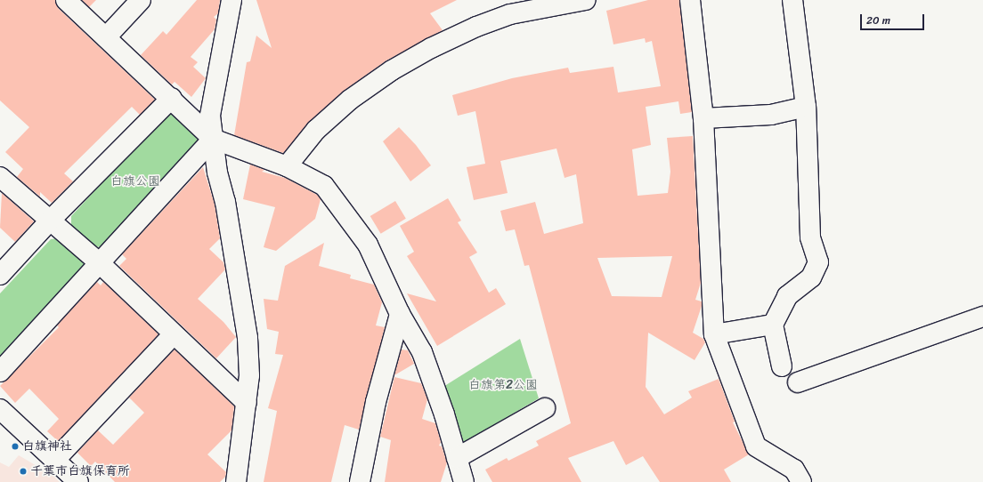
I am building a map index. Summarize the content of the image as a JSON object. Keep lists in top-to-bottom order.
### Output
{
  "parks": ["白旗公園", "白旗第2公園"],
  "places": ["白旗神社", "千葉市白旗保育所"],
  "scale_bar": "20 m"
}
